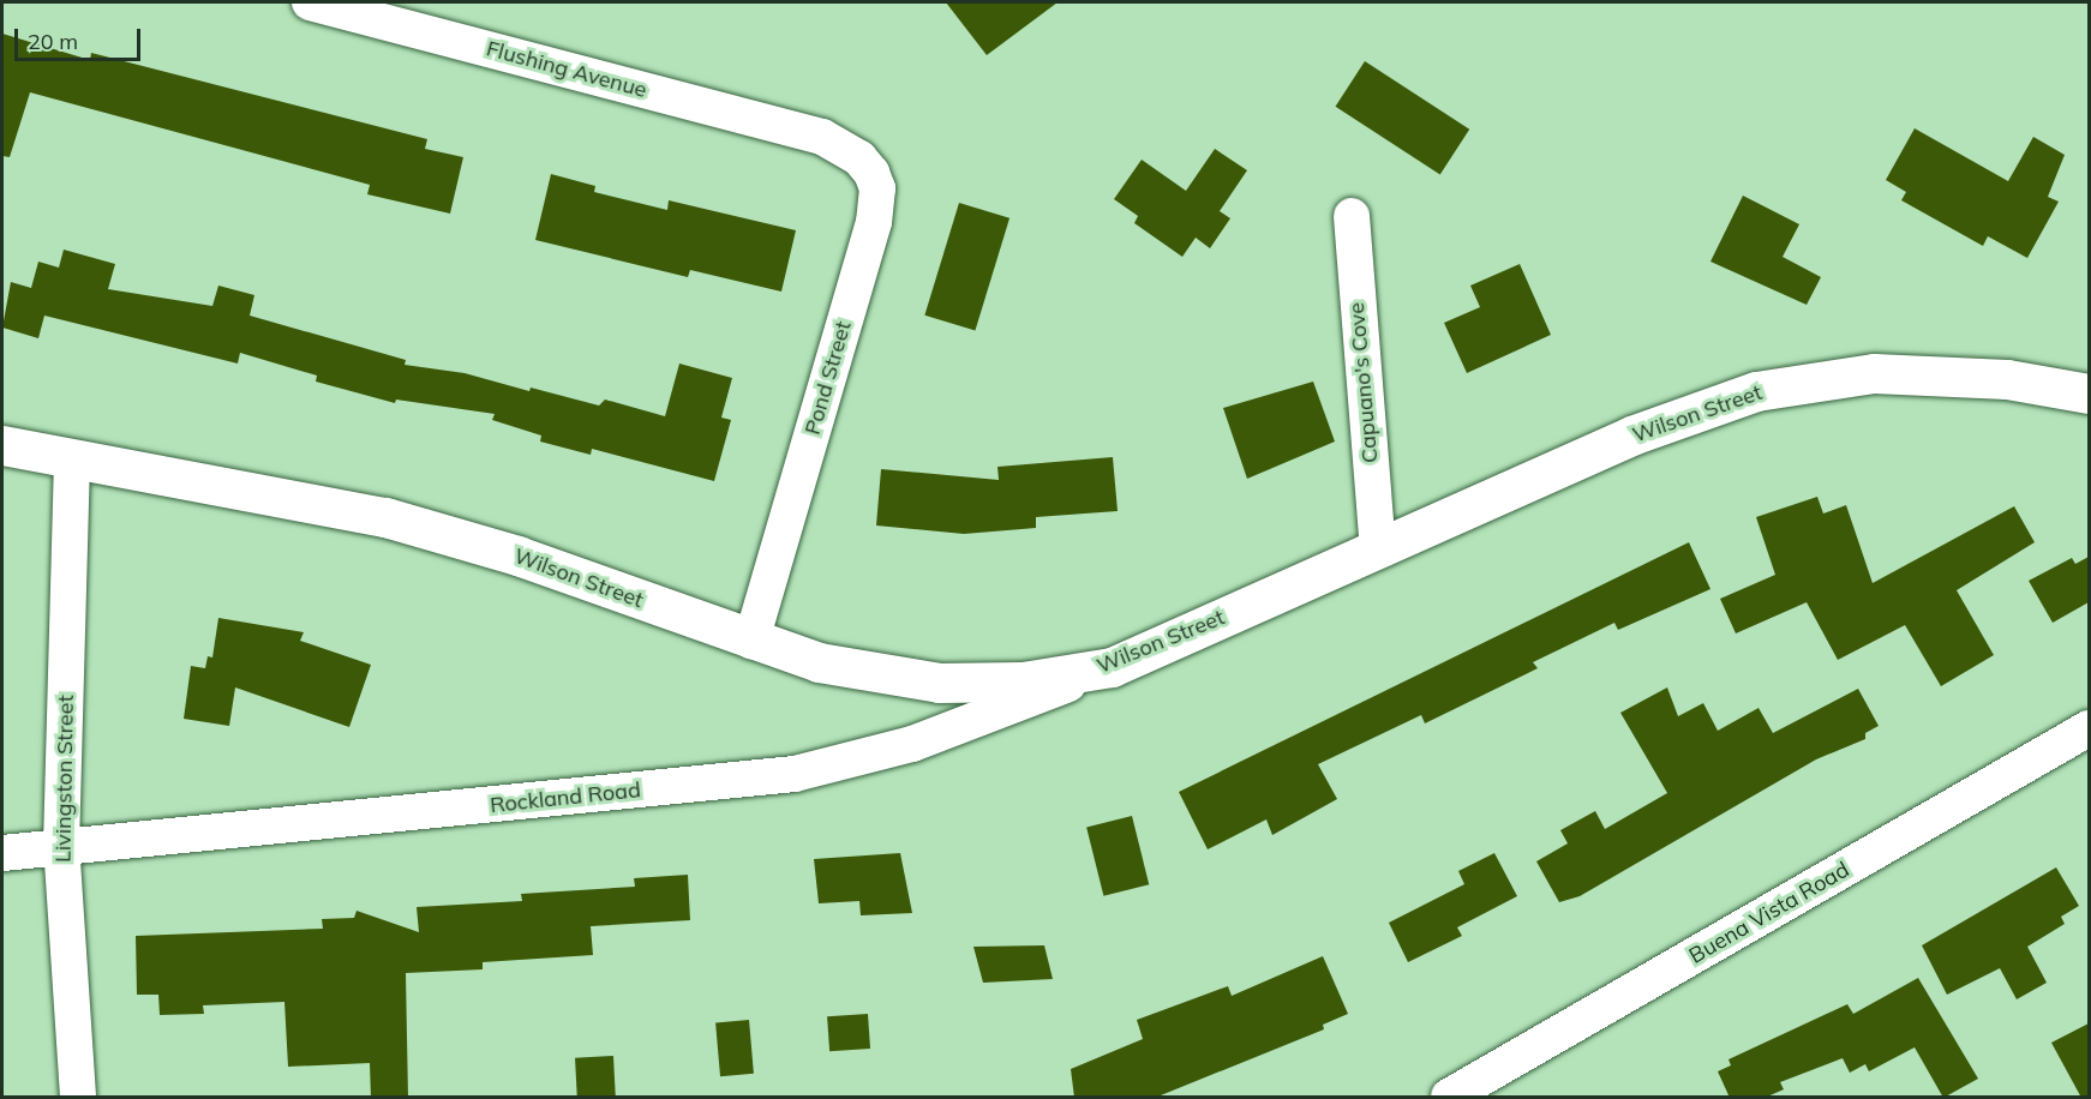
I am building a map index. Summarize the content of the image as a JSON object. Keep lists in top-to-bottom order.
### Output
{
  "streets": {
    "main road": ["Wilson Street"],
    "street": [
      "Flushing Avenue",
      "Pond Street",
      "Capuano's Cove",
      "Livingston Street",
      "Rockland Road",
      "Buena Vista Road"
    ]
  },
  "crossings": [
    ["Flushing Avenue", "Pond Street"],
    ["Pond Street", "Wilson Street"],
    ["Capuano's Cove", "Wilson Street"],
    ["Wilson Street", "Livingston Street"],
    ["Wilson Street", "Rockland Road"],
    ["Livingston Street", "Rockland Road"]
  ],
  "scale_bar": "20 m"
}
